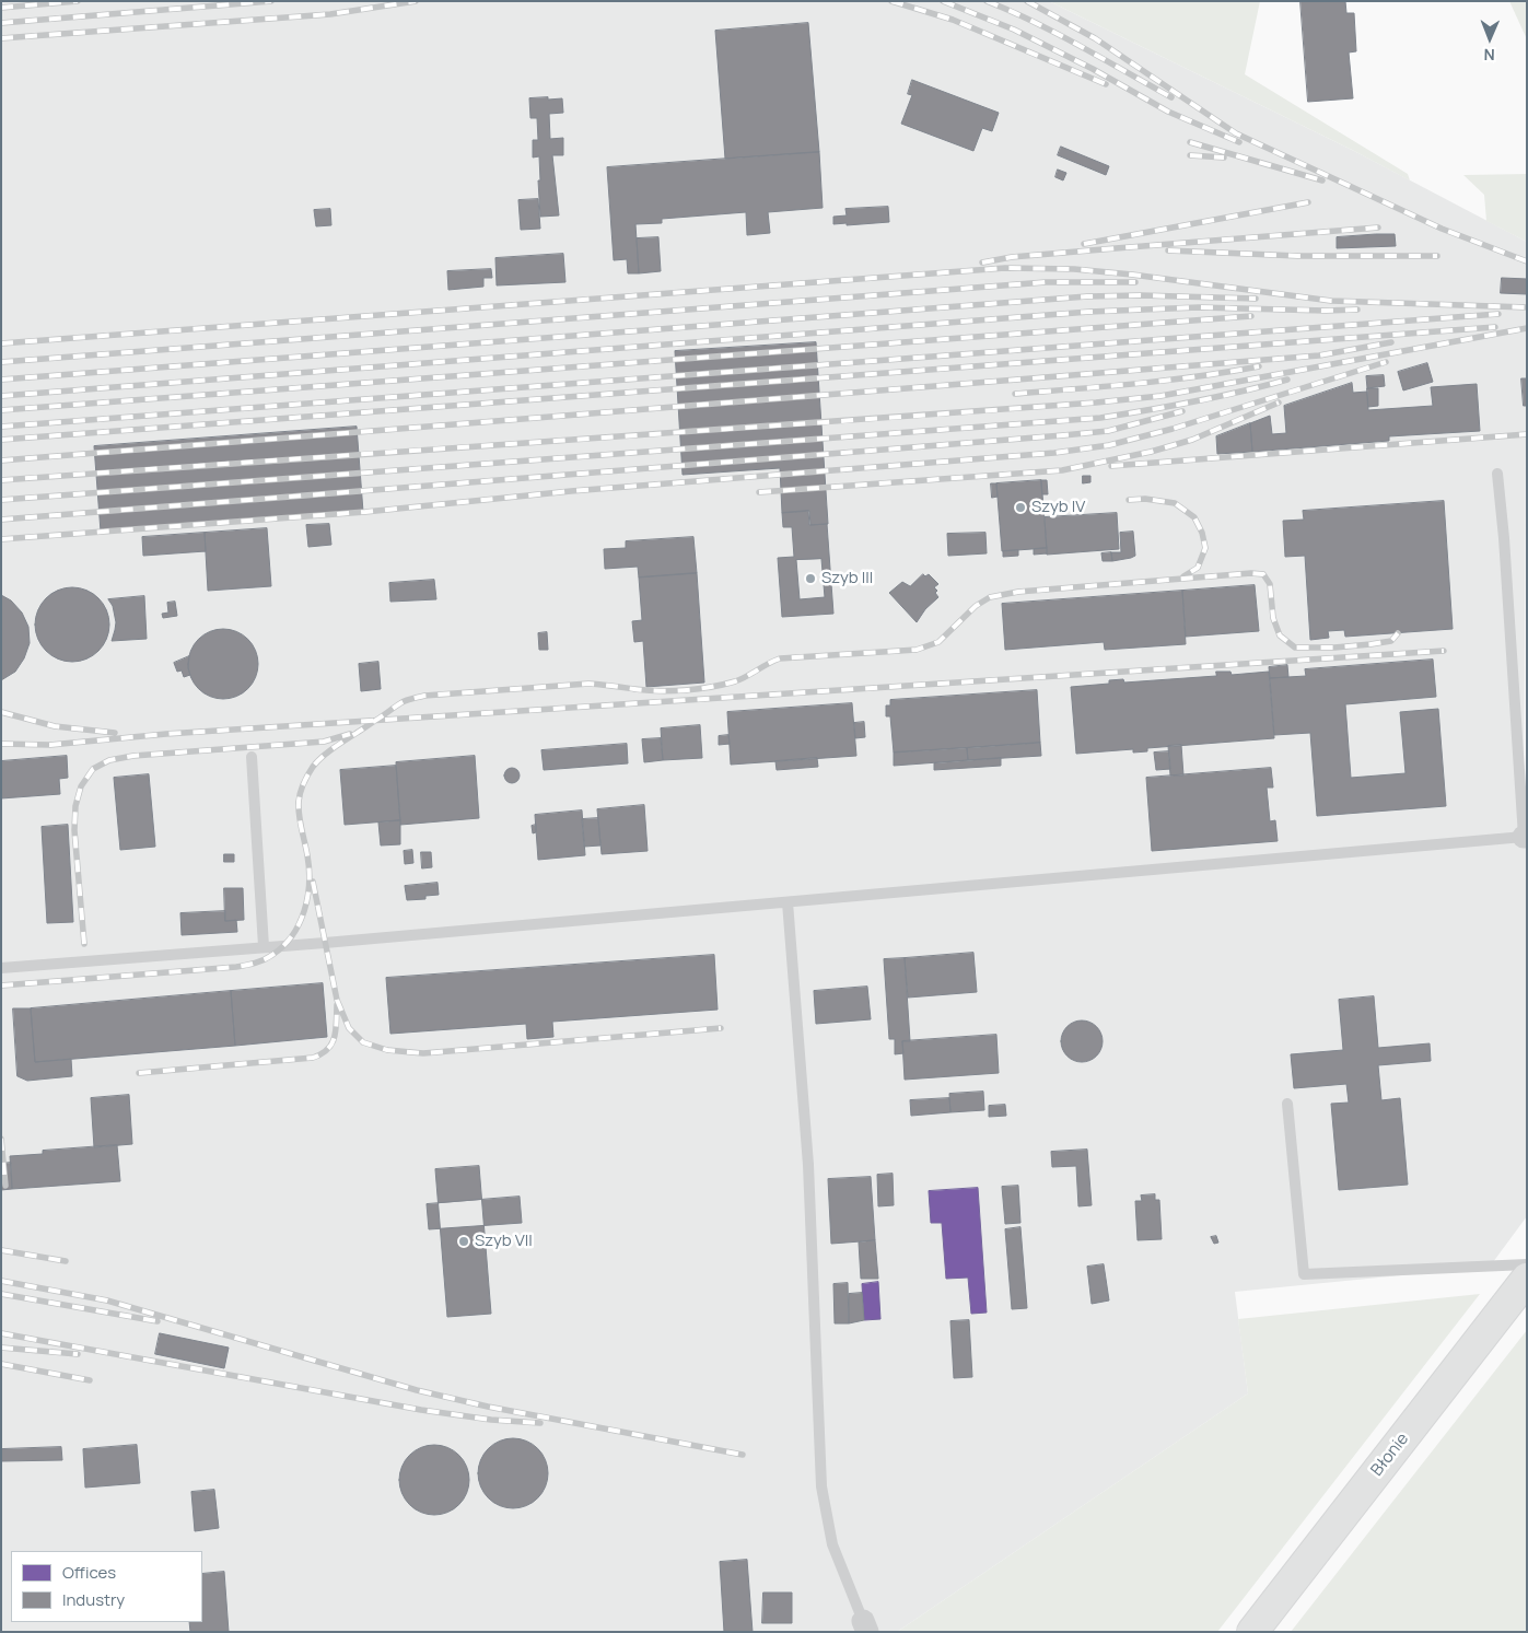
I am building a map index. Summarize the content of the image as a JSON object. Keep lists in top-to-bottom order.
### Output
{
  "streets": {
    "street": ["Błonie"]
  },
  "places": ["Szyb IV", "Szyb III", "Szyb VII"],
  "legend": ["Offices", "Industry"],
  "north": "bottom"
}
